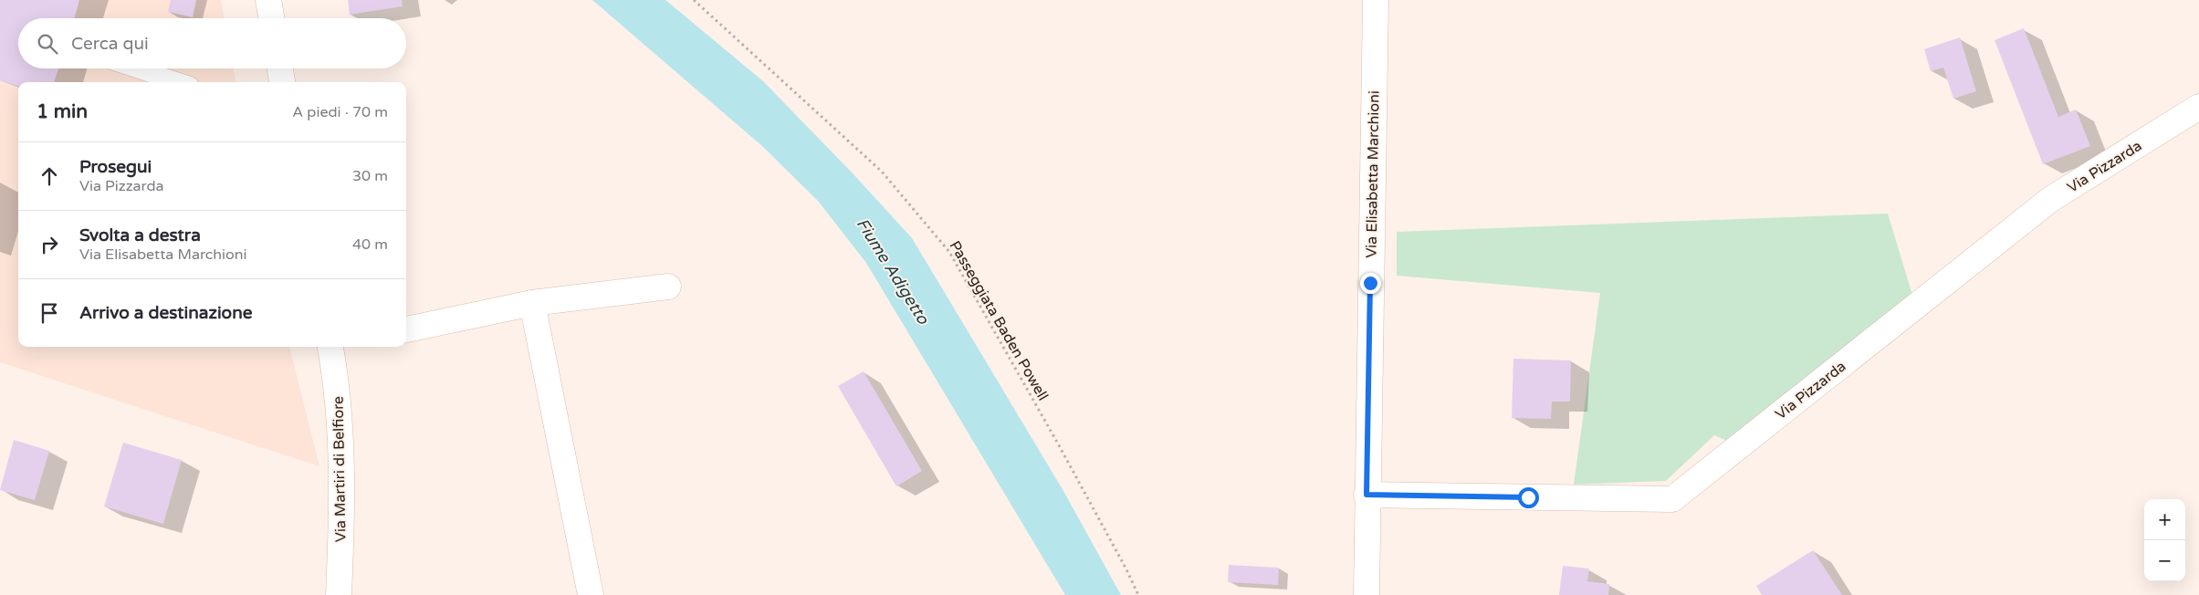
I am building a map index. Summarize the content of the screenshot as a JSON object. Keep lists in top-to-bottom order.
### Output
{
  "streets": {
    "street": ["Via Pizzarda", "Via Elisabetta Marchioni", "Via Martiri di Belfiore"],
    "path": ["Passeggiata Baden Powell"]
  },
  "crossings": [
    ["Via Pizzarda", "Via Elisabetta Marchioni"]
  ],
  "water": ["Fiume Adigetto"],
  "page": {
    "search": "Cerca qui",
    "heading": ["1 min", "A piedi · 70 m"],
    "list": [
      ["Prosegui", "Via Pizzarda", "30 m"],
      ["Svolta a destra", "Via Elisabetta Marchioni", "40 m"],
      "Arrivo a destinazione"
    ],
    "map_buttons": ["+", "−"]
  }
}
